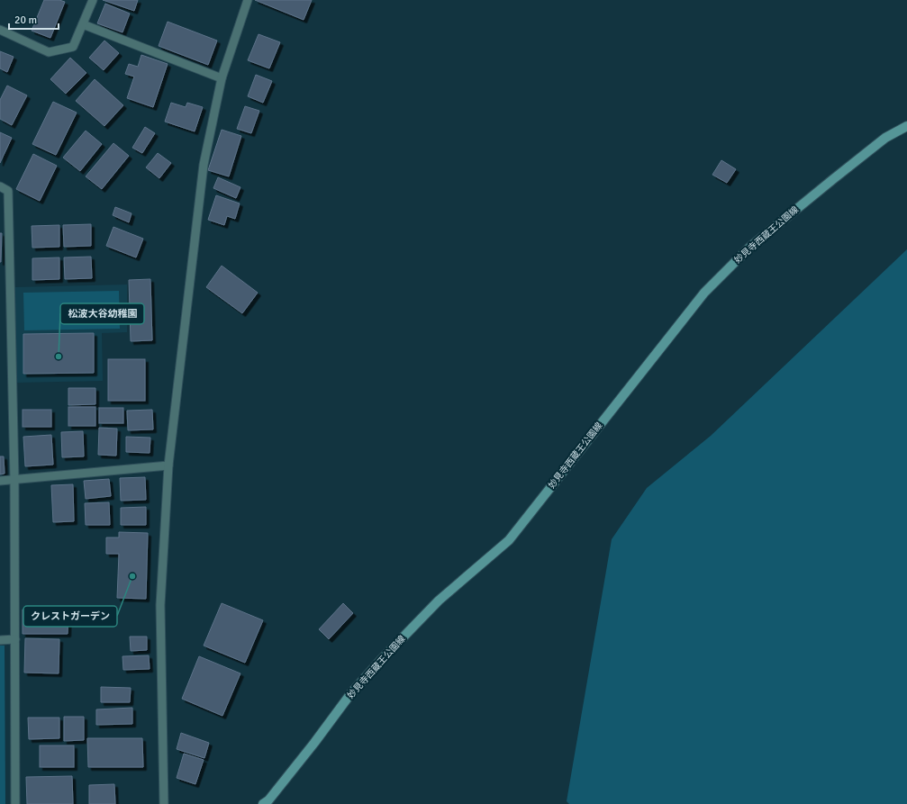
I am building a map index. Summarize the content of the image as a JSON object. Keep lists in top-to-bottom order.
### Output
{
  "streets": {
    "main road": ["妙見寺西蔵王公園線"]
  },
  "places": ["松波大谷幼稚園", "クレストガーデン"],
  "scale_bar": "20 m"
}
